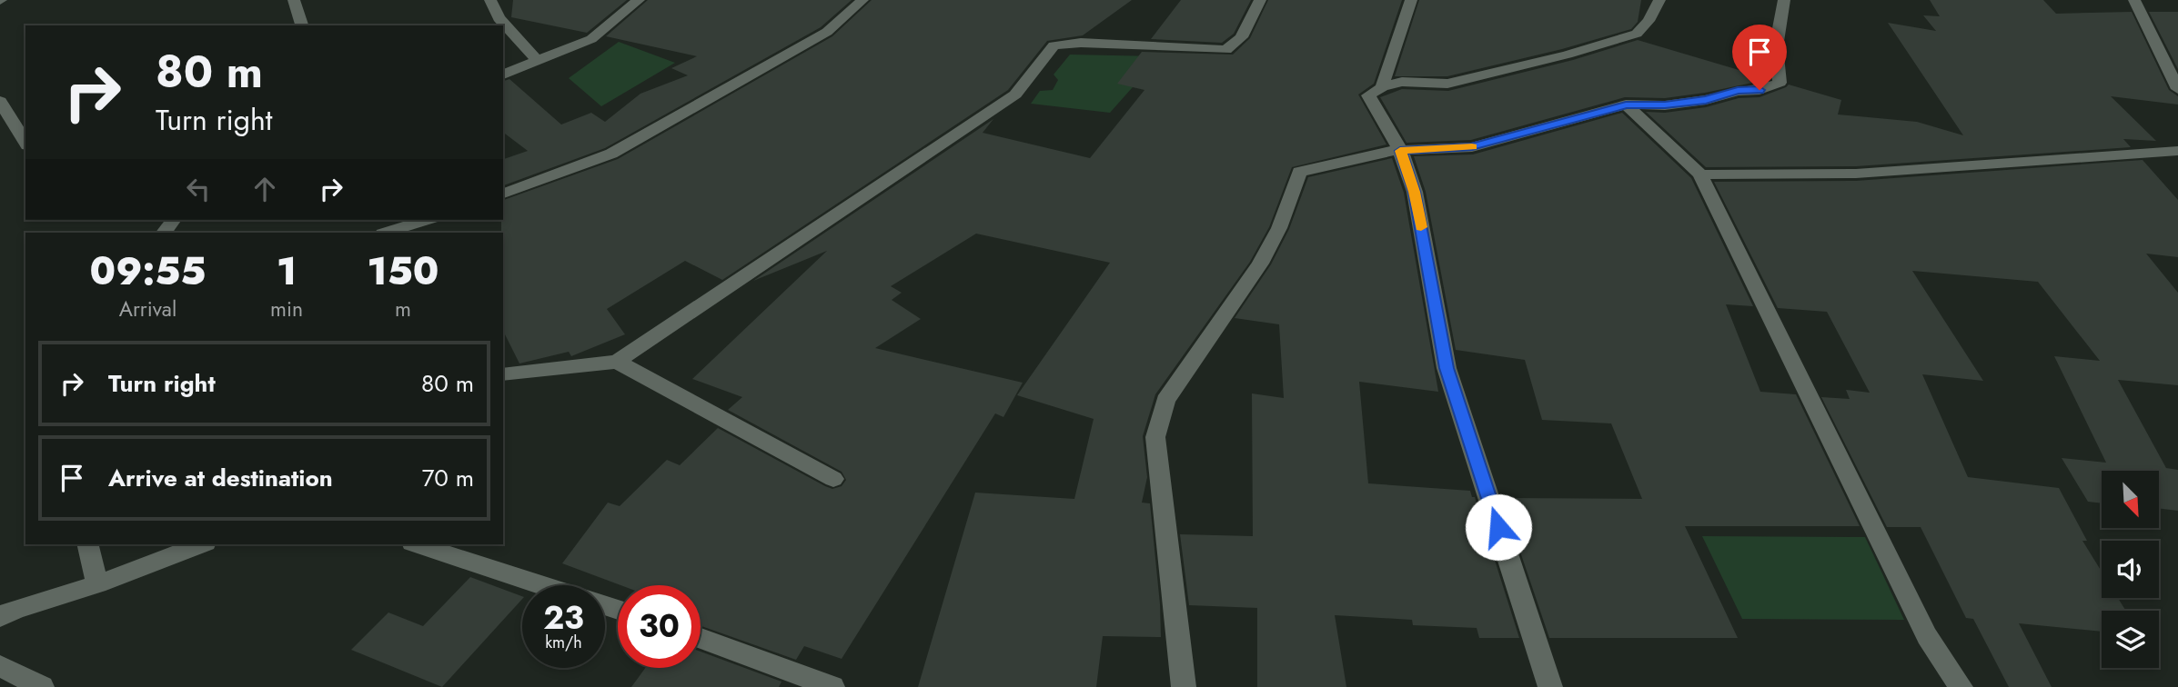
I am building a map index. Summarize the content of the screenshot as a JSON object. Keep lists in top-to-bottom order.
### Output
{
  "north": "bottom right",
  "page": {
    "turn": ["80 m", "Turn right"],
    "eta": [
      "09:55",
      "Arrival",
      "1",
      "min",
      "150",
      "m"
    ],
    "list": [
      {
        "name": "Turn right",
        "value": "80 m"
      },
      {
        "name": "Arrive at destination",
        "value": "70 m"
      }
    ],
    "speed": "23 km/h",
    "limit": "30"
  }
}
